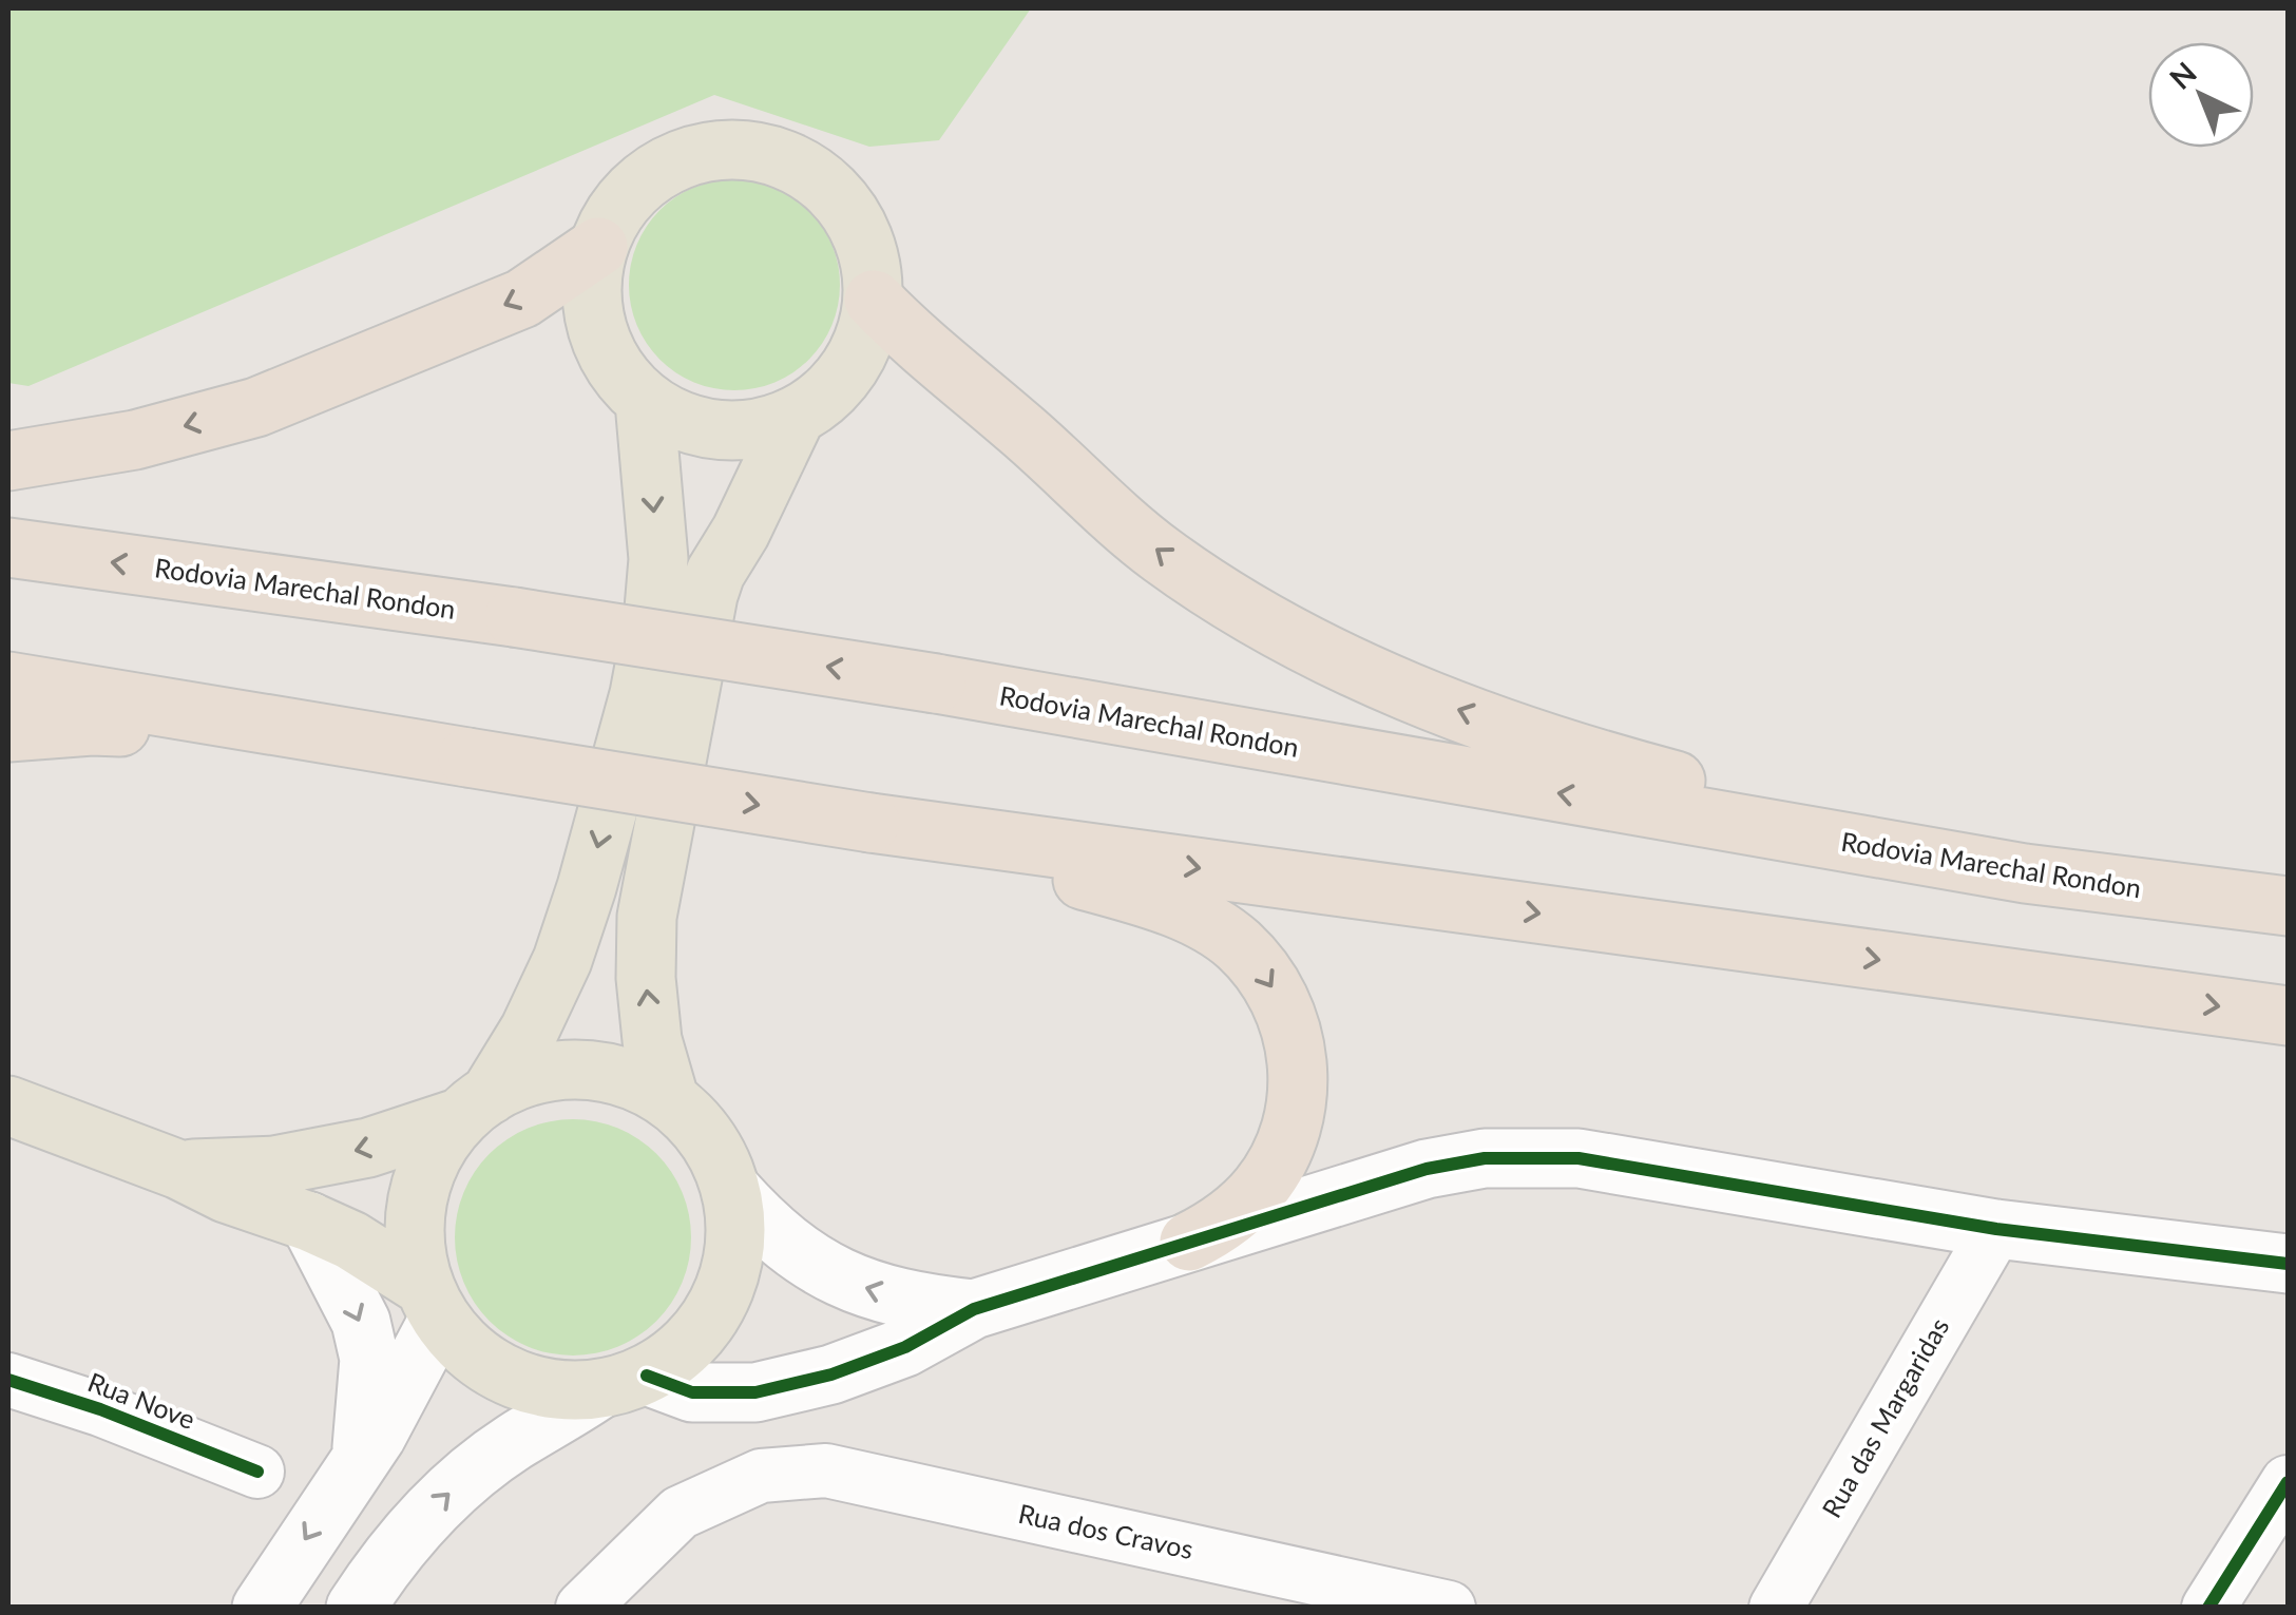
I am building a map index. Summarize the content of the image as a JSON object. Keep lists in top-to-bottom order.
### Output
{
  "streets": {
    "highway": ["Rodovia Marechal Rondon"],
    "street": ["Rua Nove", "Rua das Margaridas", "Rua dos Cravos"]
  },
  "north": "top left"
}
